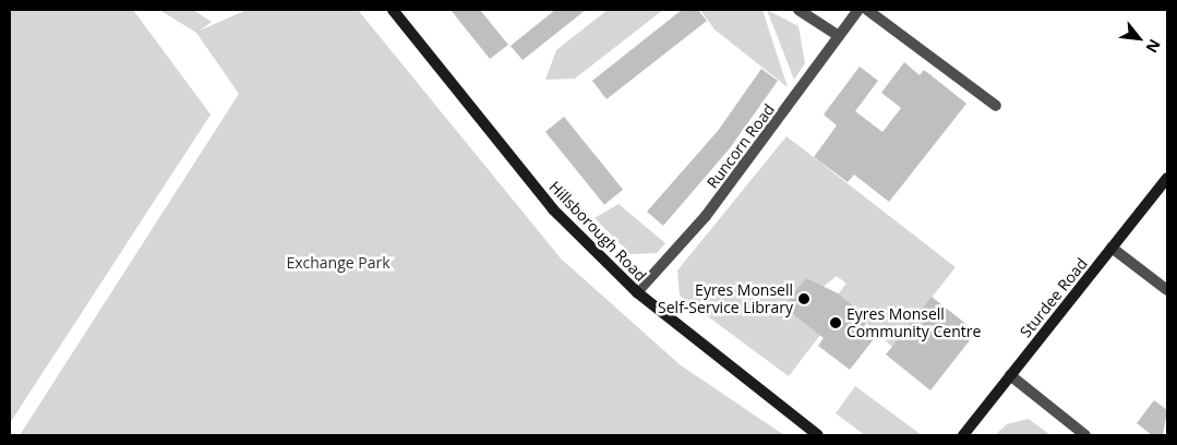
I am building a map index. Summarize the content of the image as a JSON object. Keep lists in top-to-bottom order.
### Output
{
  "streets": {
    "street": ["Runcorn Road", "Hillsborough Road", "Sturdee Road"]
  },
  "crossings": [
    ["Runcorn Road", "Hillsborough Road"]
  ],
  "parks": ["Exchange Park"],
  "places": ["Eyres Monsell Self-Service Library", "Eyres Monsell Community Centre"],
  "north": "bottom right"
}
